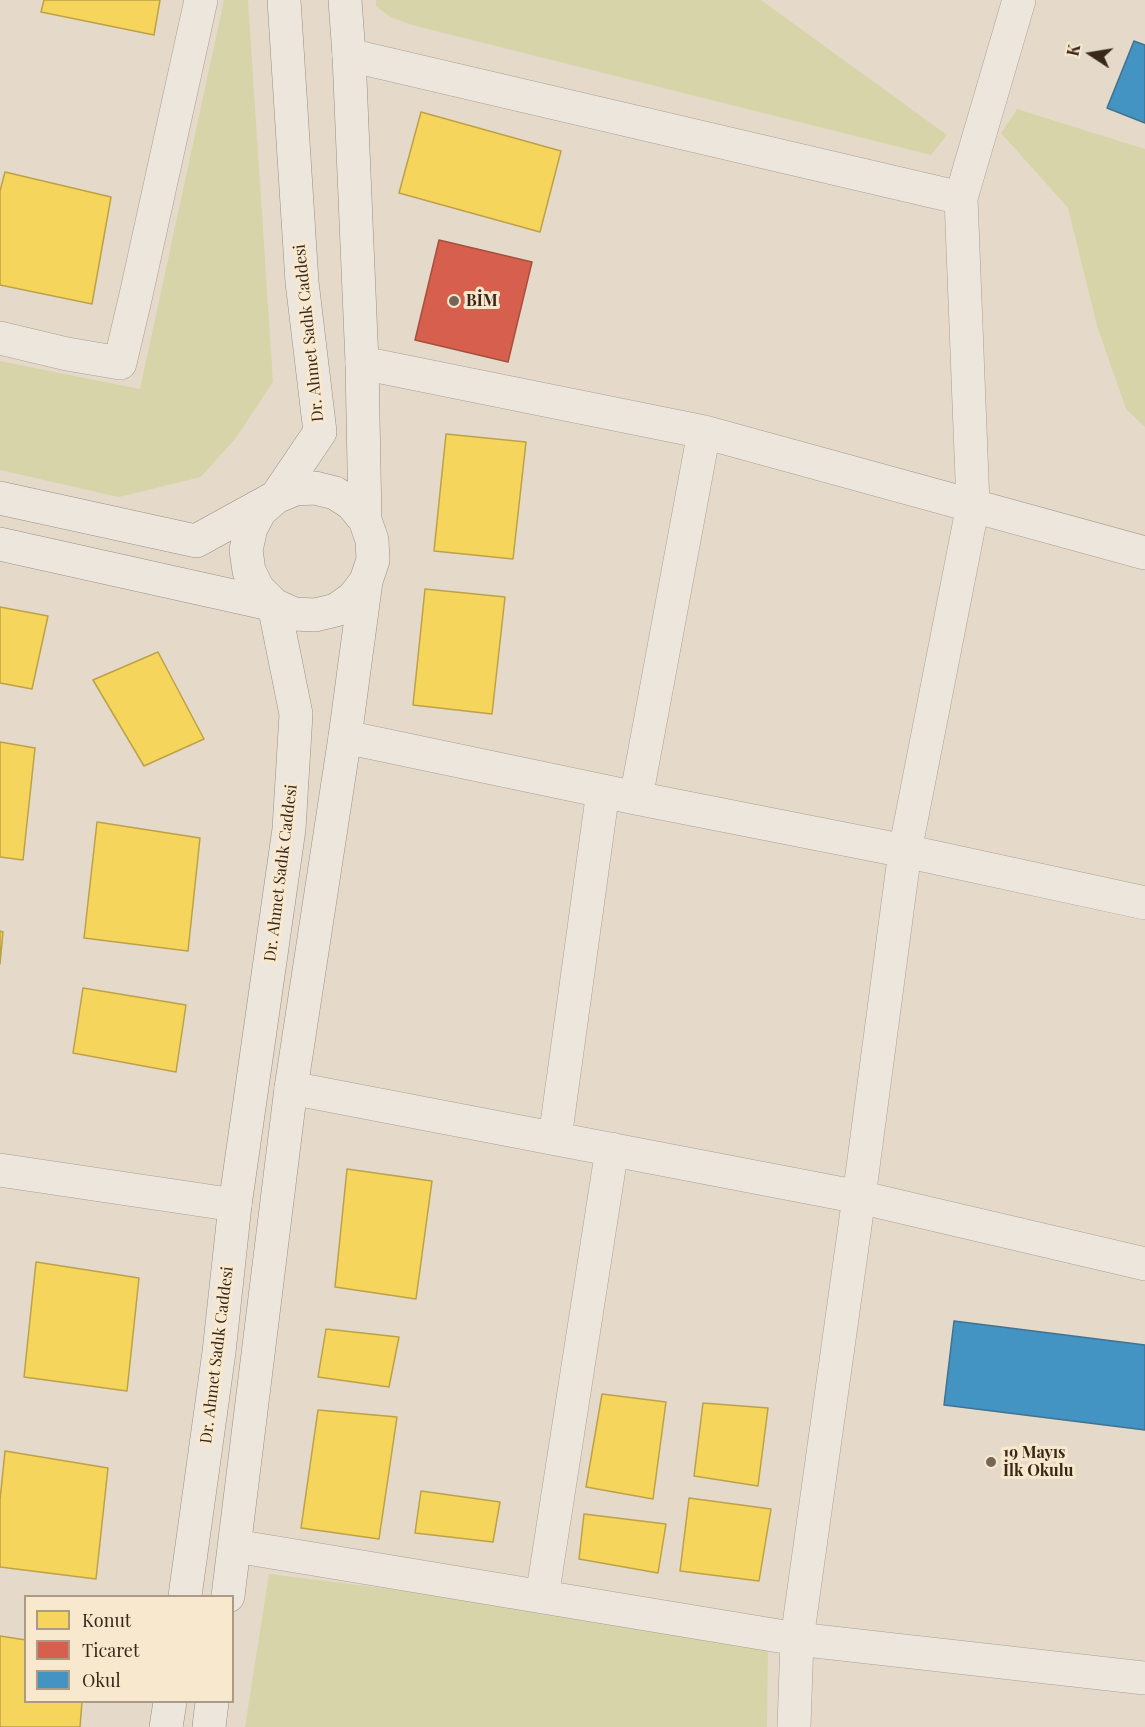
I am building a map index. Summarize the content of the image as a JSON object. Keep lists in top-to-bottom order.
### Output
{
  "streets": {
    "street": ["Dr. Ahmet Sadık Caddesi"]
  },
  "places": ["BİM", "19 Mayıs İlk Okulu"],
  "legend": ["Konut", "Ticaret", "Okul"],
  "north": "left"
}
